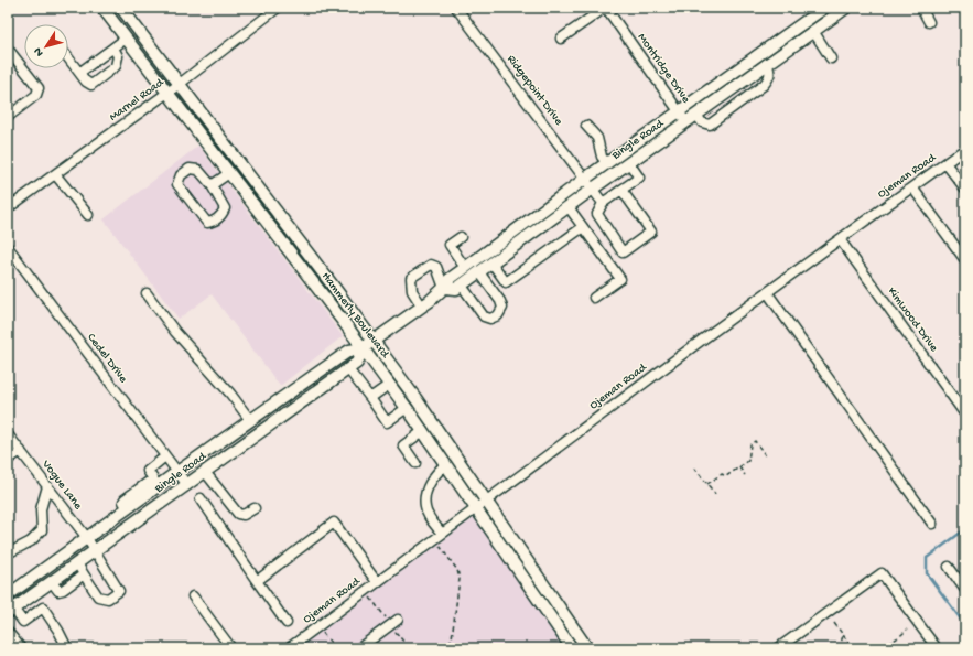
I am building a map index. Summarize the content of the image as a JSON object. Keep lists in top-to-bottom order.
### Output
{
  "streets": {
    "main road": ["Bingle Road", "Hammerly Boulevard"],
    "street": [
      "Montridge Drive",
      "Ridgepoint Drive",
      "Marnel Road",
      "Ojeman Road",
      "Kimwood Drive",
      "Cedel Drive",
      "Vogue Lane"
    ]
  },
  "crossings": [
    ["Montridge Drive", "Bingle Road"],
    ["Ridgepoint Drive", "Bingle Road"],
    ["Marnel Road", "Hammerly Boulevard"],
    ["Bingle Road", "Hammerly Boulevard"],
    ["Bingle Road", "Cedel Drive"],
    ["Bingle Road", "Vogue Lane"],
    ["Ojeman Road", "Hammerly Boulevard"],
    ["Ojeman Road", "Kimwood Drive"]
  ],
  "north": "bottom left"
}
